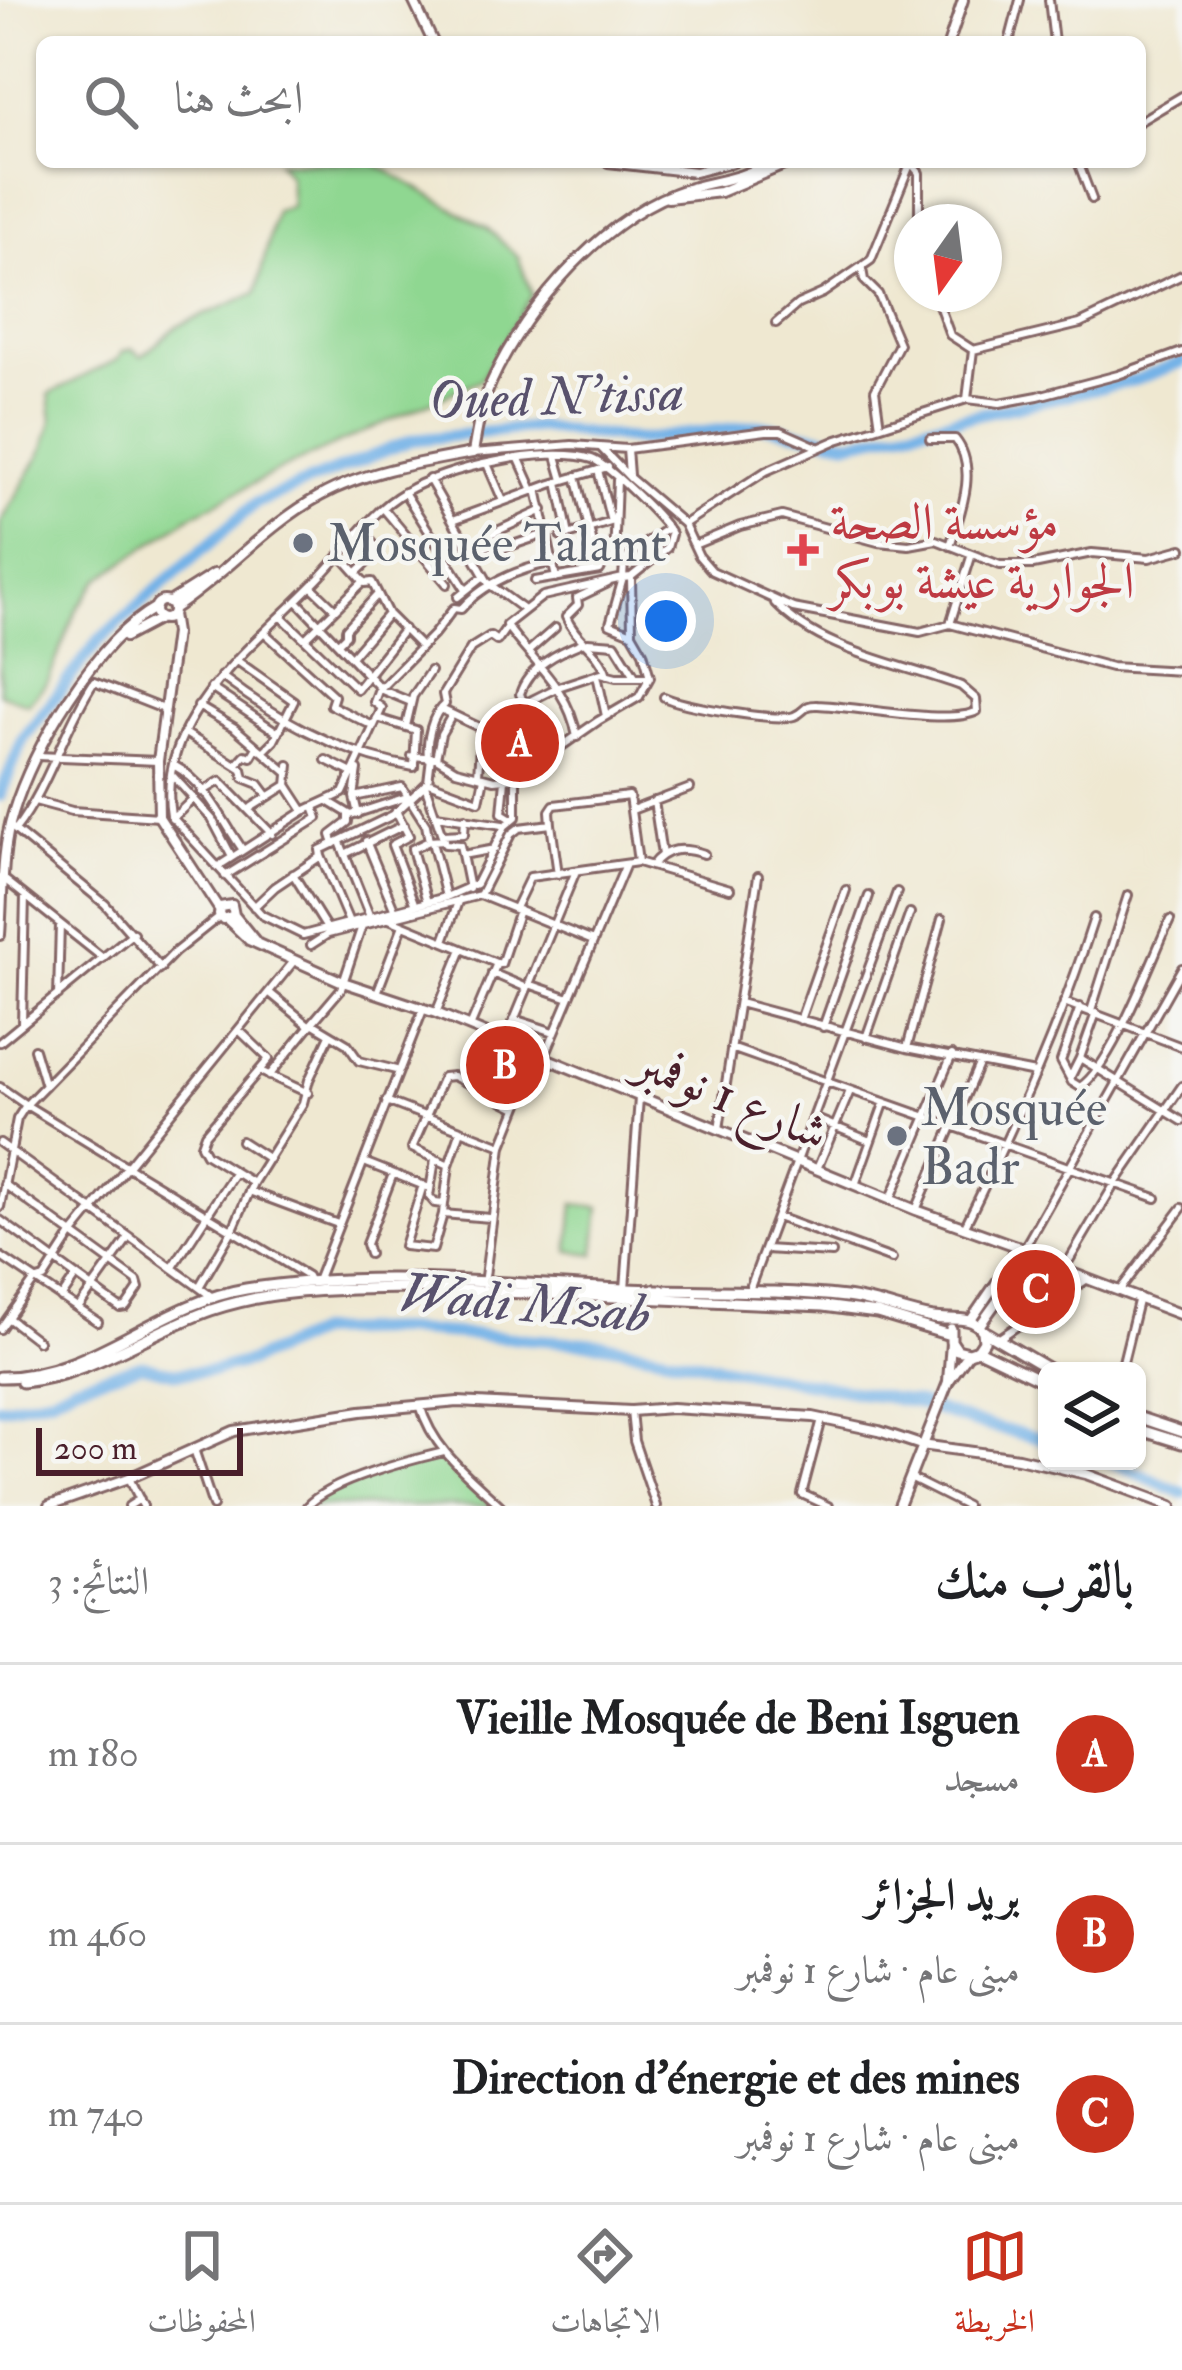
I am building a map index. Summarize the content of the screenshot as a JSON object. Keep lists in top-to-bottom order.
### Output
{
  "streets": {
    "main road": ["شارع 1 نوفمبر"]
  },
  "water": ["Oued N'tissa", "Wadi Mzab"],
  "places": {
    "other": ["Mosquée Talamt", "Mosquée Badr"],
    "health": ["مؤسسة الصحة الجوارية عيشة بوبكر"]
  },
  "scale_bar": "200 m",
  "north": "bottom",
  "page": {
    "search": "ابحث هنا",
    "pins": ["A", "B", "C"],
    "scale": "200 m",
    "heading": ["بالقرب منك", "النتائج: 3"],
    "list": [
      {
        "mark": "A",
        "name": "Vieille Mosquée de Beni Isguen",
        "note": "مسجد",
        "value": "180 m"
      },
      {
        "mark": "B",
        "name": "بريد الجزائر",
        "note": "مبنى عام · شارع 1 نوفمبر",
        "value": "460 m"
      },
      {
        "mark": "C",
        "name": "Direction d'énergie et des mines",
        "note": "مبنى عام · شارع 1 نوفمبر",
        "value": "740 m"
      }
    ],
    "nav": ["الخريطة", "الاتجاهات", "المحفوظات"]
  }
}
